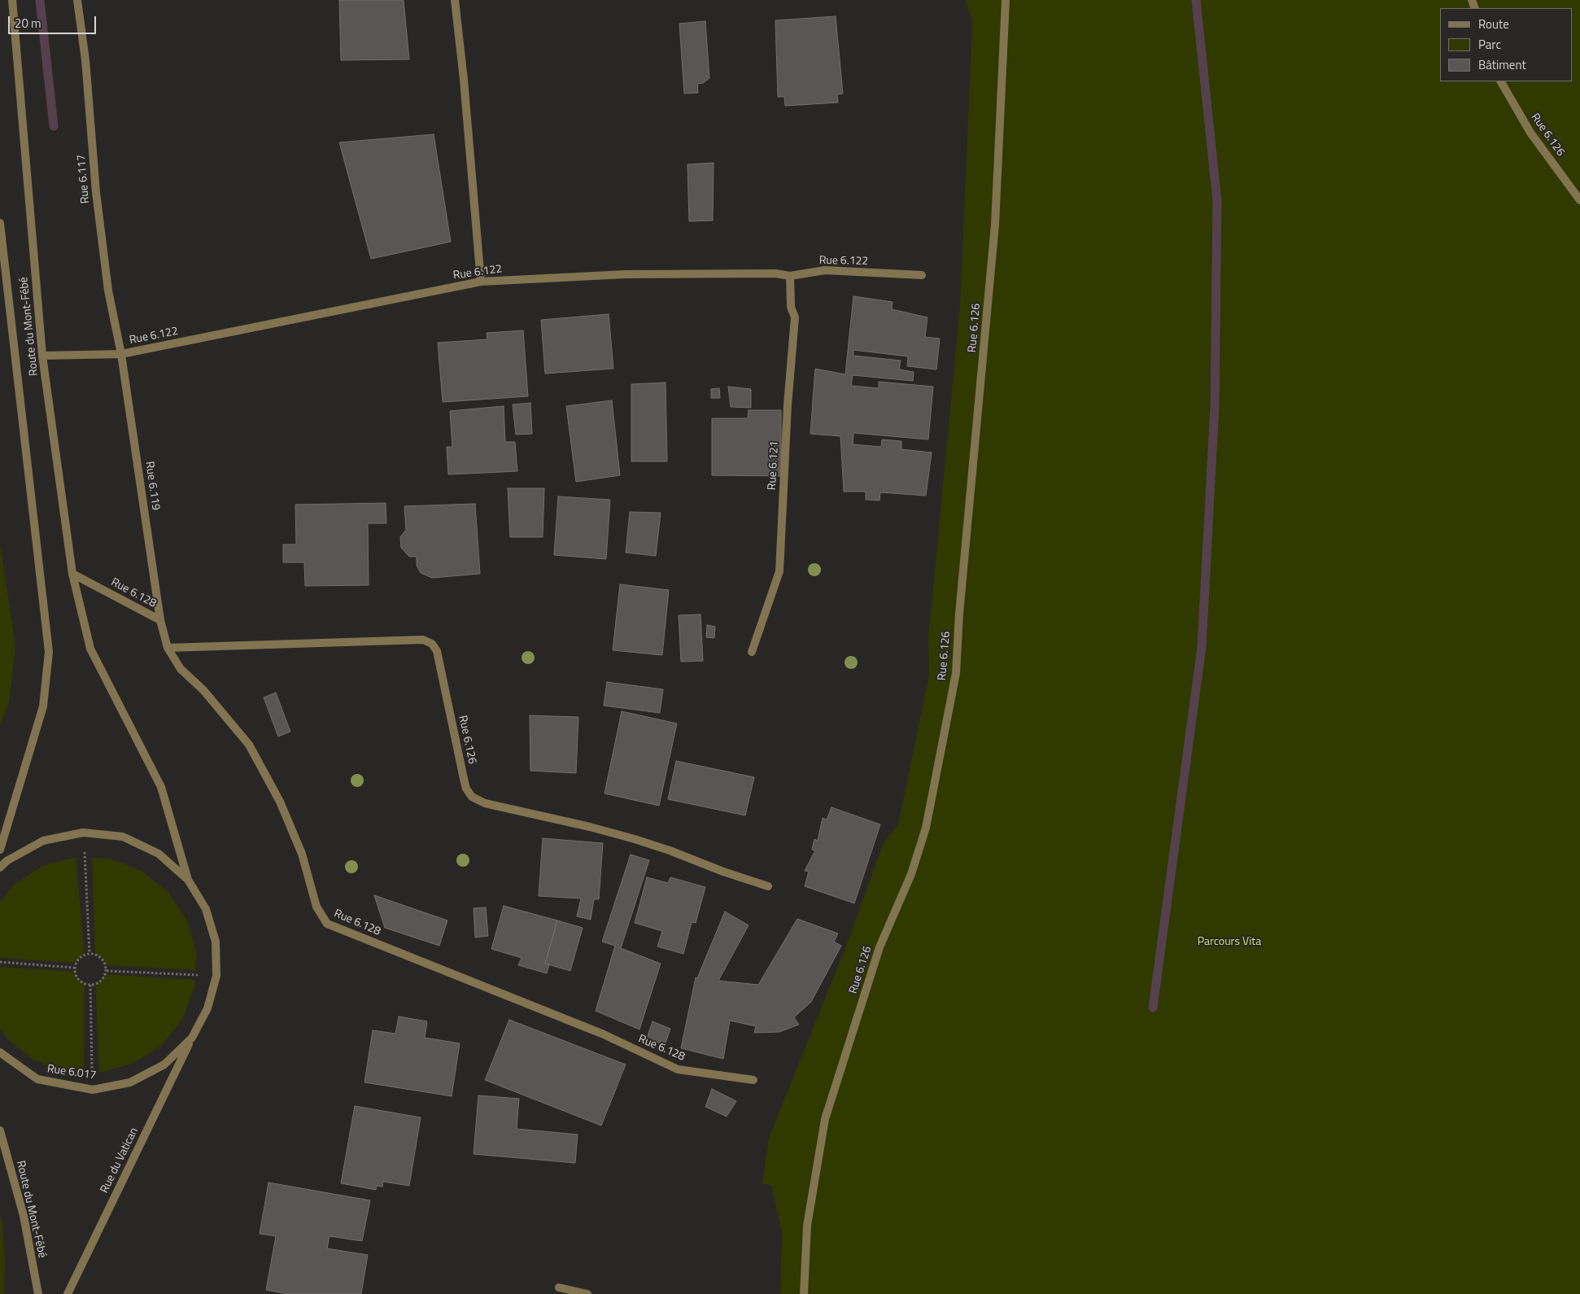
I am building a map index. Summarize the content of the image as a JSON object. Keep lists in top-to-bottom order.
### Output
{
  "streets": {
    "street": [
      "Rue 6.126",
      "Rue 6.117",
      "Rue 6.122",
      "Route du Mont-Fébé",
      "Rue 6.121",
      "Rue 6.119",
      "Rue 6.128",
      "Rue 6.017",
      "Rue du Vatican"
    ]
  },
  "crossings": [
    ["Rue 6.126", "Rue 6.128"],
    ["Rue 6.117", "Rue 6.122"],
    ["Rue 6.117", "Rue 6.119"],
    ["Rue 6.122", "Route du Mont-Fébé"],
    ["Rue 6.122", "Rue 6.121"],
    ["Rue 6.122", "Rue 6.119"],
    ["Route du Mont-Fébé", "Rue 6.128"],
    ["Route du Mont-Fébé", "Rue 6.017"],
    ["Rue 6.119", "Rue 6.128"],
    ["Rue 6.017", "Rue du Vatican"]
  ],
  "parks": ["Parcours Vita"],
  "legend": ["Route", "Parc", "Bâtiment"],
  "scale_bar": "20 m"
}
